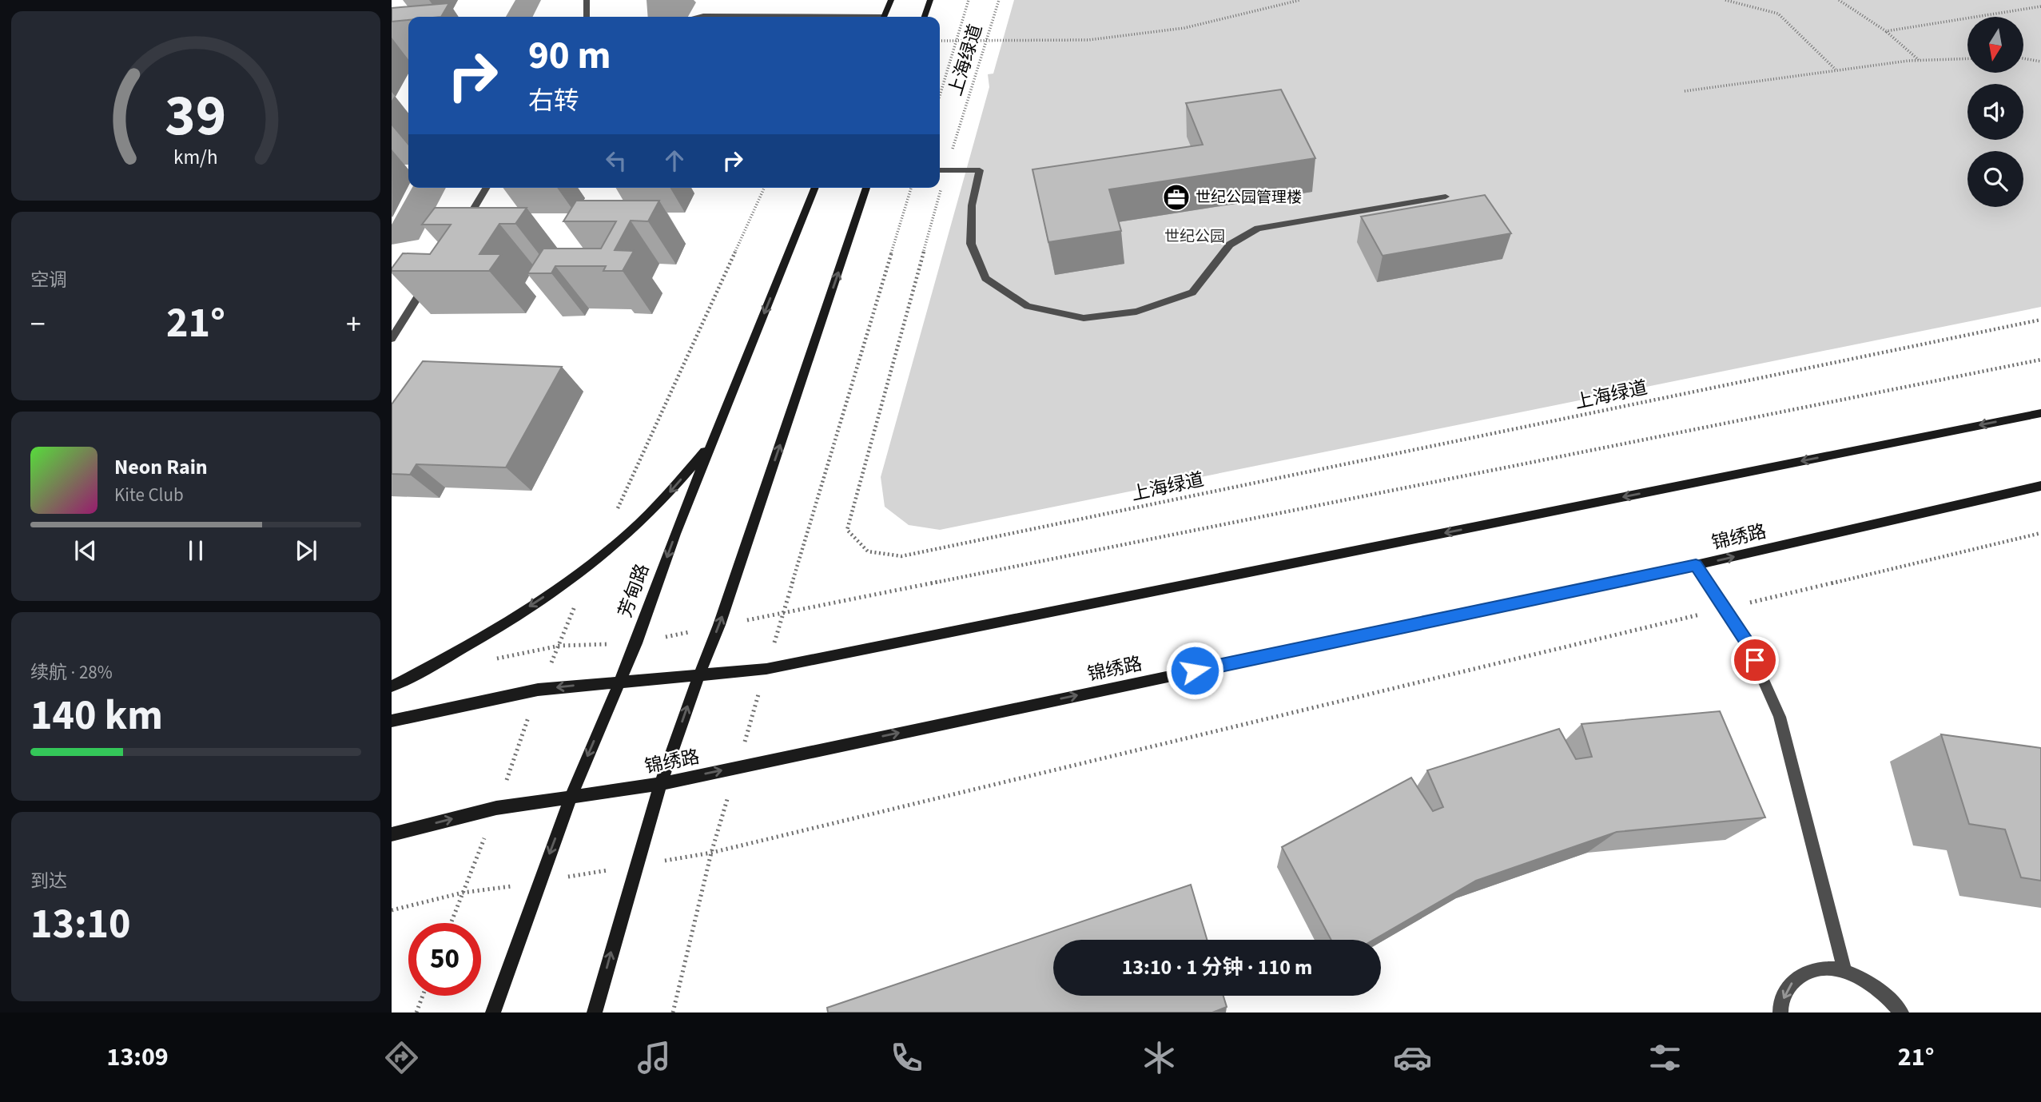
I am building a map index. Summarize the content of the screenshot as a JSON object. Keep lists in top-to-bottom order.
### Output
{
  "streets": {
    "main road": ["锦绣路", "芳甸路"],
    "path": ["上海绿道"]
  },
  "crossings": [
    ["锦绣路", "芳甸路"]
  ],
  "parks": ["世纪公园"],
  "places": {
    "office": ["世纪公园管理楼"]
  },
  "north": "bottom",
  "page": {
    "turn": ["90 m", "右转"],
    "tile": [
      "空调",
      ["续航 · 28%", "140 km"],
      ["到达", "13:10"]
    ],
    "heat": ["−", "21°", "+"],
    "song": ["Neon Rain", "Kite Club"],
    "limit": "50",
    "trip": "13:10 · 1 分钟 · 110 m",
    "tabs": ["13:09", "21°"],
    "gauge": ["39", "km/h"]
  }
}
